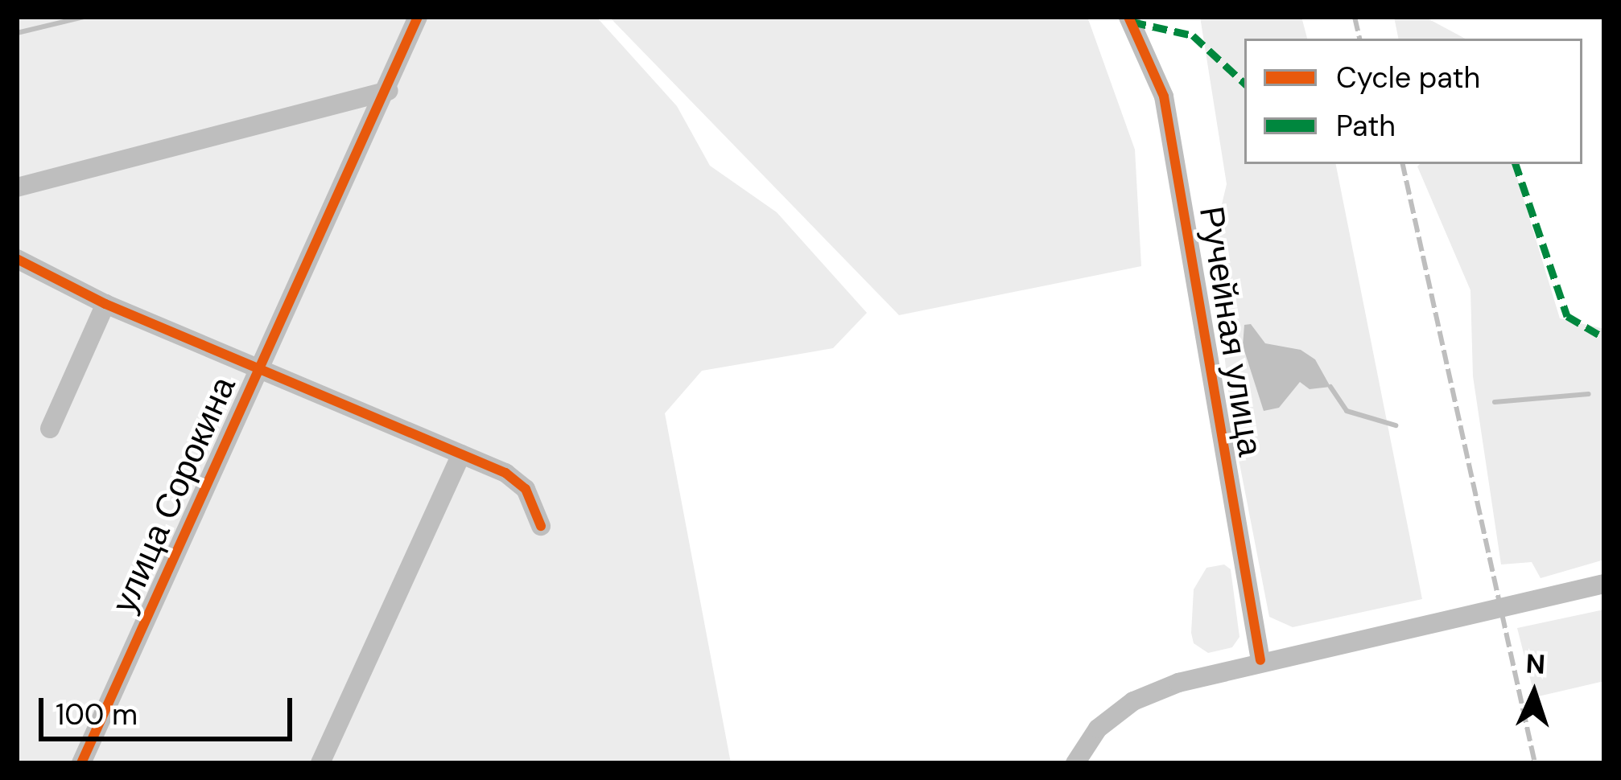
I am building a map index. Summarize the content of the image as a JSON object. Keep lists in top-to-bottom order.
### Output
{
  "streets": {
    "street": ["Ручейная улица", "улица Сорокина"]
  },
  "legend": ["Cycle path", "Path"],
  "scale_bar": "100 m",
  "north": "top"
}
